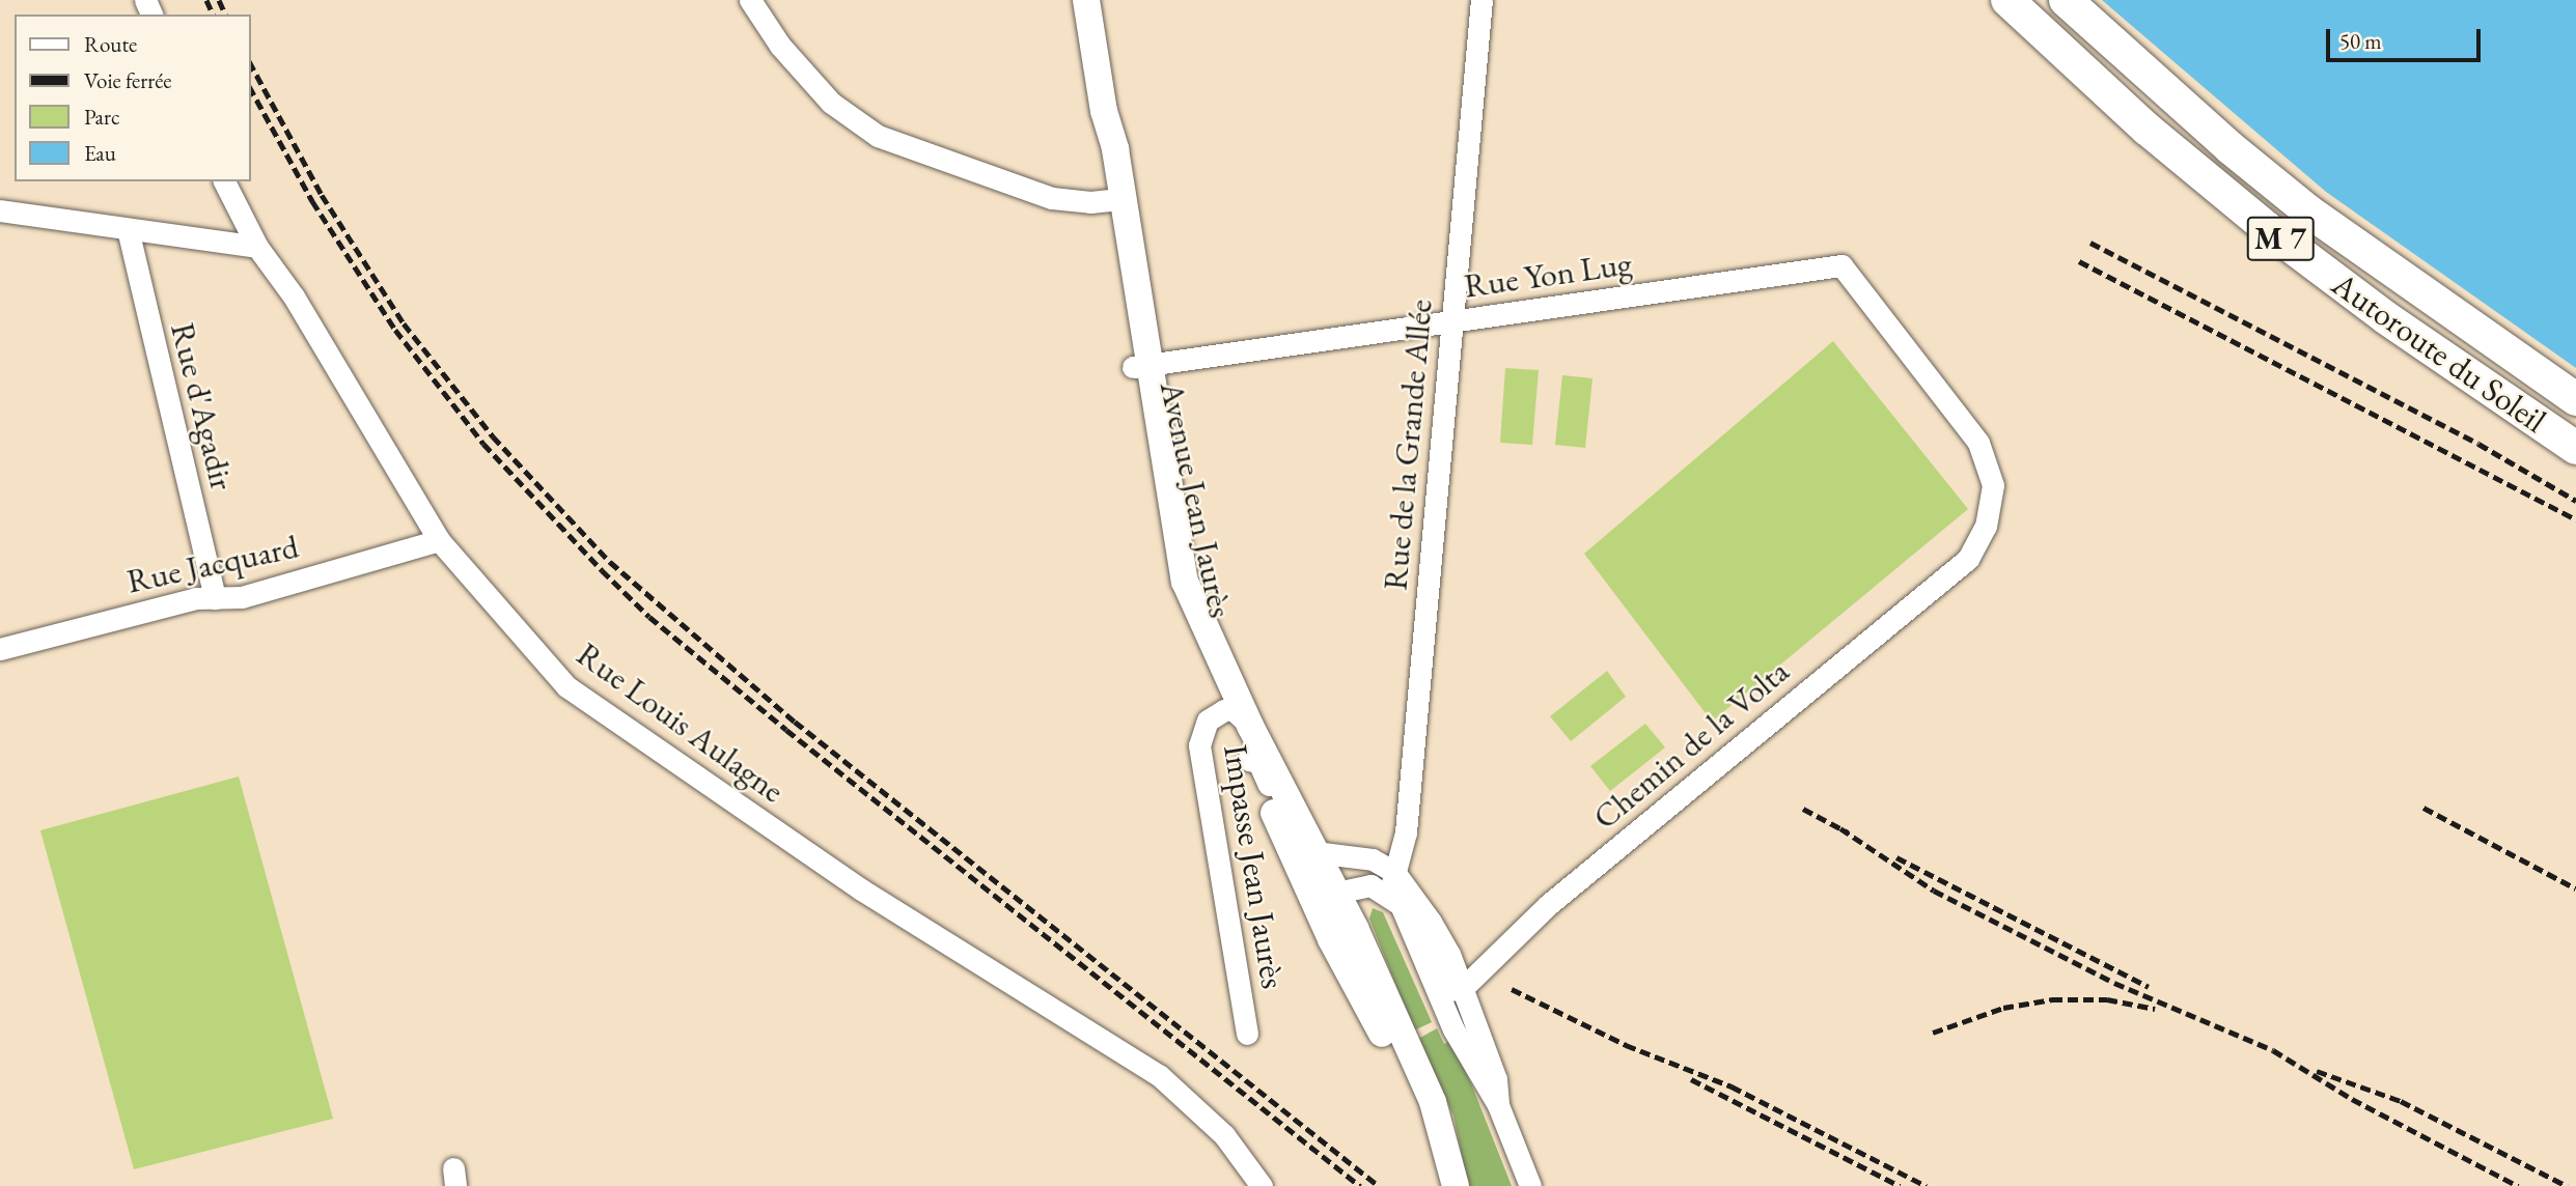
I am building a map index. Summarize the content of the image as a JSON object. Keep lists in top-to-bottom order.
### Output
{
  "streets": {
    "highway": ["M 7", "Autoroute du Soleil"],
    "main road": ["Avenue Jean Jaurès"],
    "street": [
      "Rue Yon Lug",
      "Rue d'Agadir",
      "Rue de la Grande Allée",
      "Rue Jacquard",
      "Rue Louis Aulagne",
      "Chemin de la Volta",
      "Impasse Jean Jaurès"
    ]
  },
  "crossings": [
    ["Rue Yon Lug", "Rue de la Grande Allée"],
    ["Rue Yon Lug", "Avenue Jean Jaurès"],
    ["Rue Yon Lug", "Chemin de la Volta"],
    ["Rue d'Agadir", "Rue Jacquard"],
    ["Avenue Jean Jaurès", "Impasse Jean Jaurès"],
    ["Rue Jacquard", "Rue Louis Aulagne"]
  ],
  "legend": [
    "Route",
    "Voie ferrée",
    "Parc",
    "Eau"
  ],
  "scale_bar": "50 m"
}
